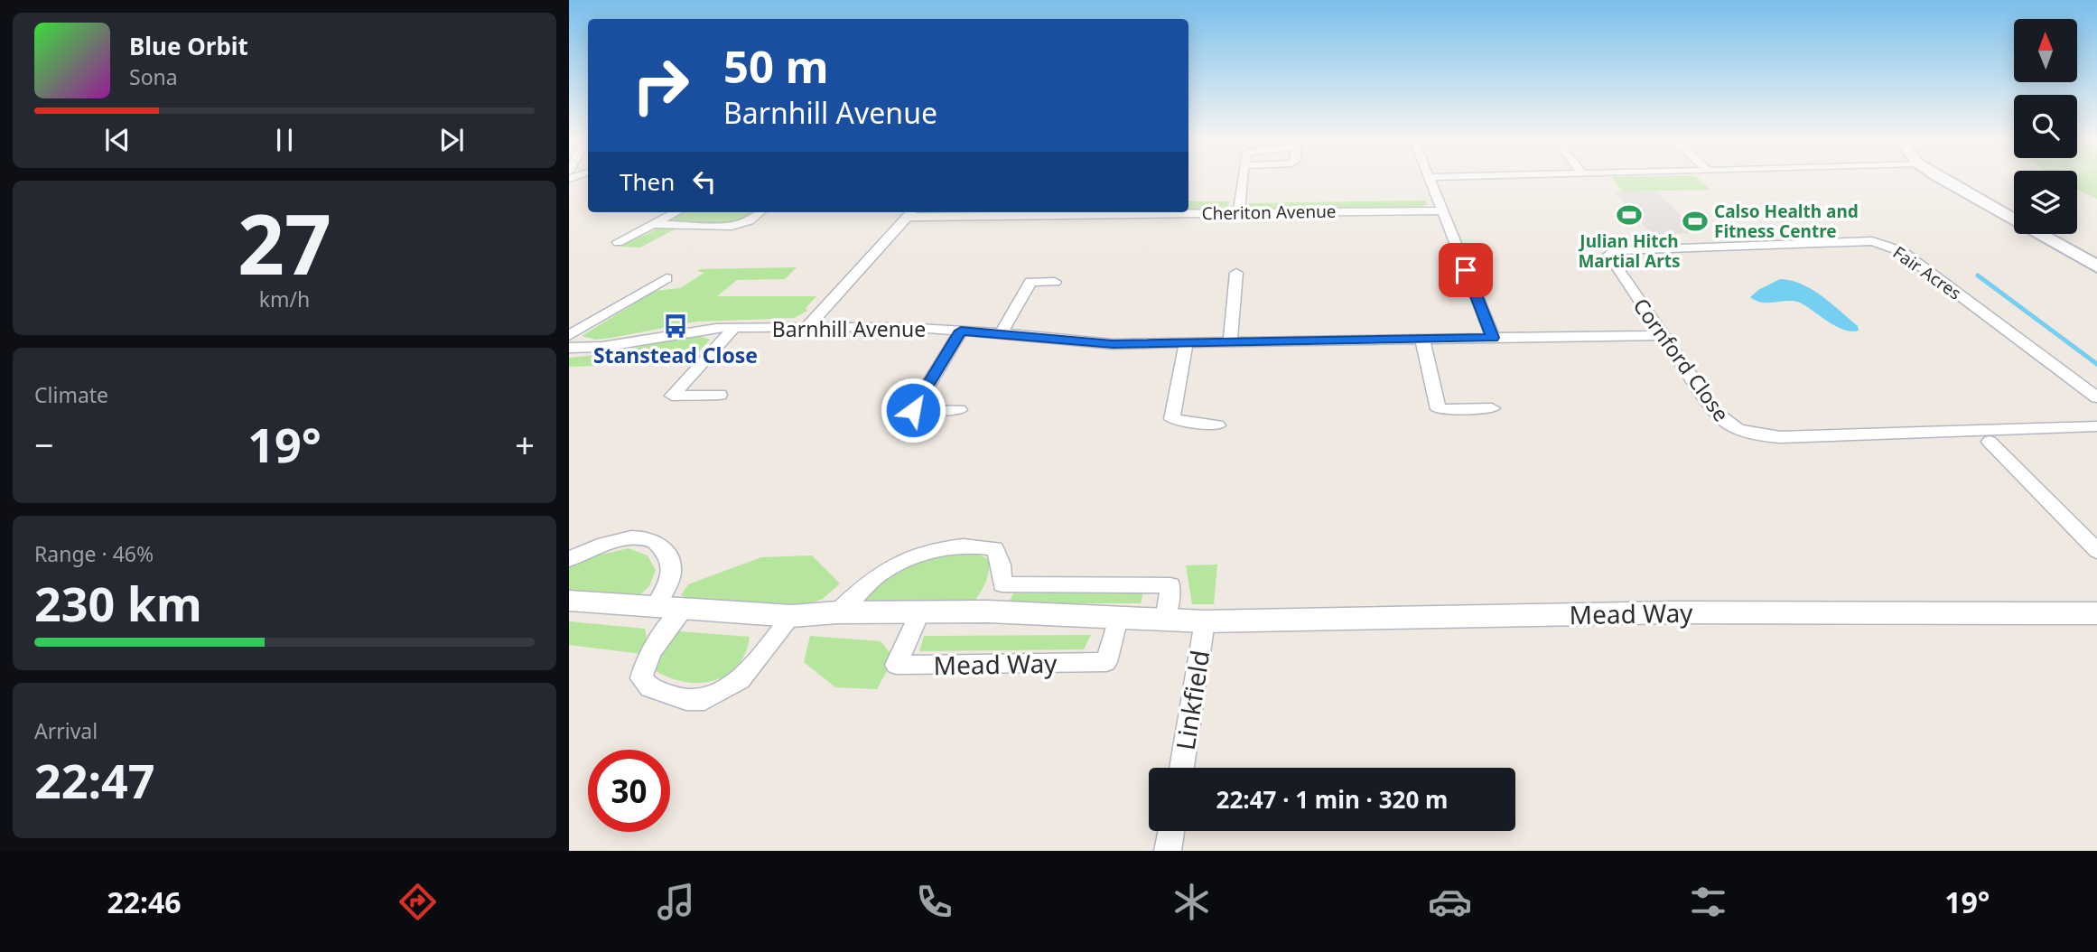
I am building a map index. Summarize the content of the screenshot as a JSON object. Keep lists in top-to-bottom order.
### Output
{
  "streets": {
    "street": [
      "Cheriton Avenue",
      "Fair Acres",
      "Barnhill Avenue",
      "Cornford Close",
      "Mead Way",
      "Linkfield"
    ]
  },
  "crossings": [
    ["Fair Acres", "Cornford Close"],
    ["Barnhill Avenue", "Cornford Close"],
    ["Mead Way", "Linkfield"]
  ],
  "places": {
    "sports": ["Julian Hitch Martial Arts", "Calso Health and Fitness Centre"],
    "bus stop": ["Stanstead Close"]
  },
  "north": "top",
  "page": {
    "turn": ["50 m", "Barnhill Avenue"],
    "song": ["Blue Orbit", "Sona"],
    "then": "Then",
    "tile": [
      ["27", "km/h"],
      "Climate",
      ["Range · 46%", "230 km"],
      ["Arrival", "22:47"]
    ],
    "heat": ["−", "19°", "+"],
    "limit": "30",
    "trip": "22:47 · 1 min · 320 m",
    "tabs": ["22:46", "19°"]
  }
}
